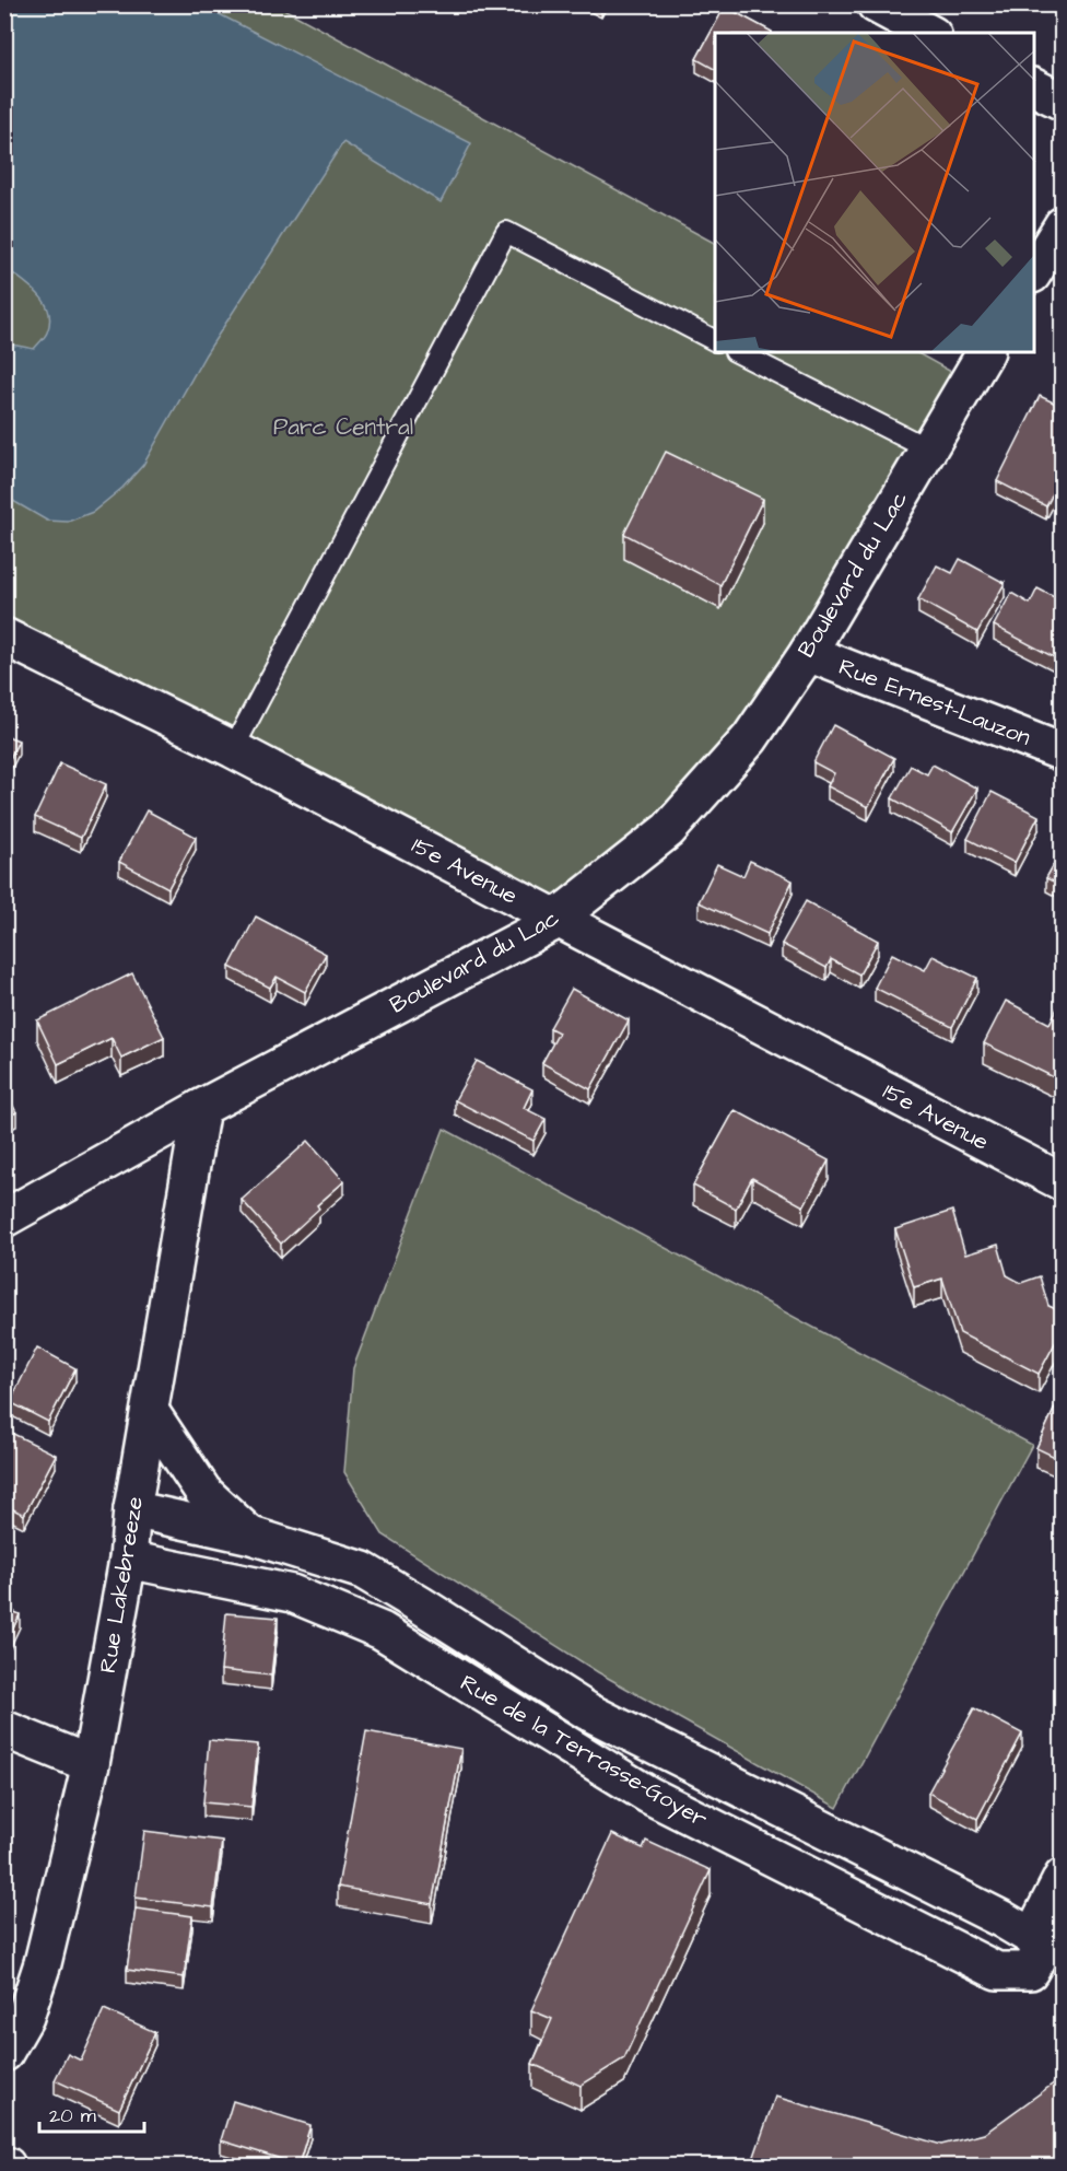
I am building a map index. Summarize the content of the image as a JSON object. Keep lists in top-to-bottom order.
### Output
{
  "streets": {
    "street": [
      "Boulevard du Lac",
      "Rue Ernest-Lauzon",
      "15e Avenue",
      "Rue Lakebreeze",
      "Rue de la Terrasse-Goyer"
    ]
  },
  "crossings": [
    ["Boulevard du Lac", "Rue Ernest-Lauzon"],
    ["Boulevard du Lac", "15e Avenue"],
    ["Boulevard du Lac", "Rue Lakebreeze"],
    ["Rue Lakebreeze", "Rue de la Terrasse-Goyer"]
  ],
  "parks": ["Parc Central"],
  "scale_bar": "20 m"
}
